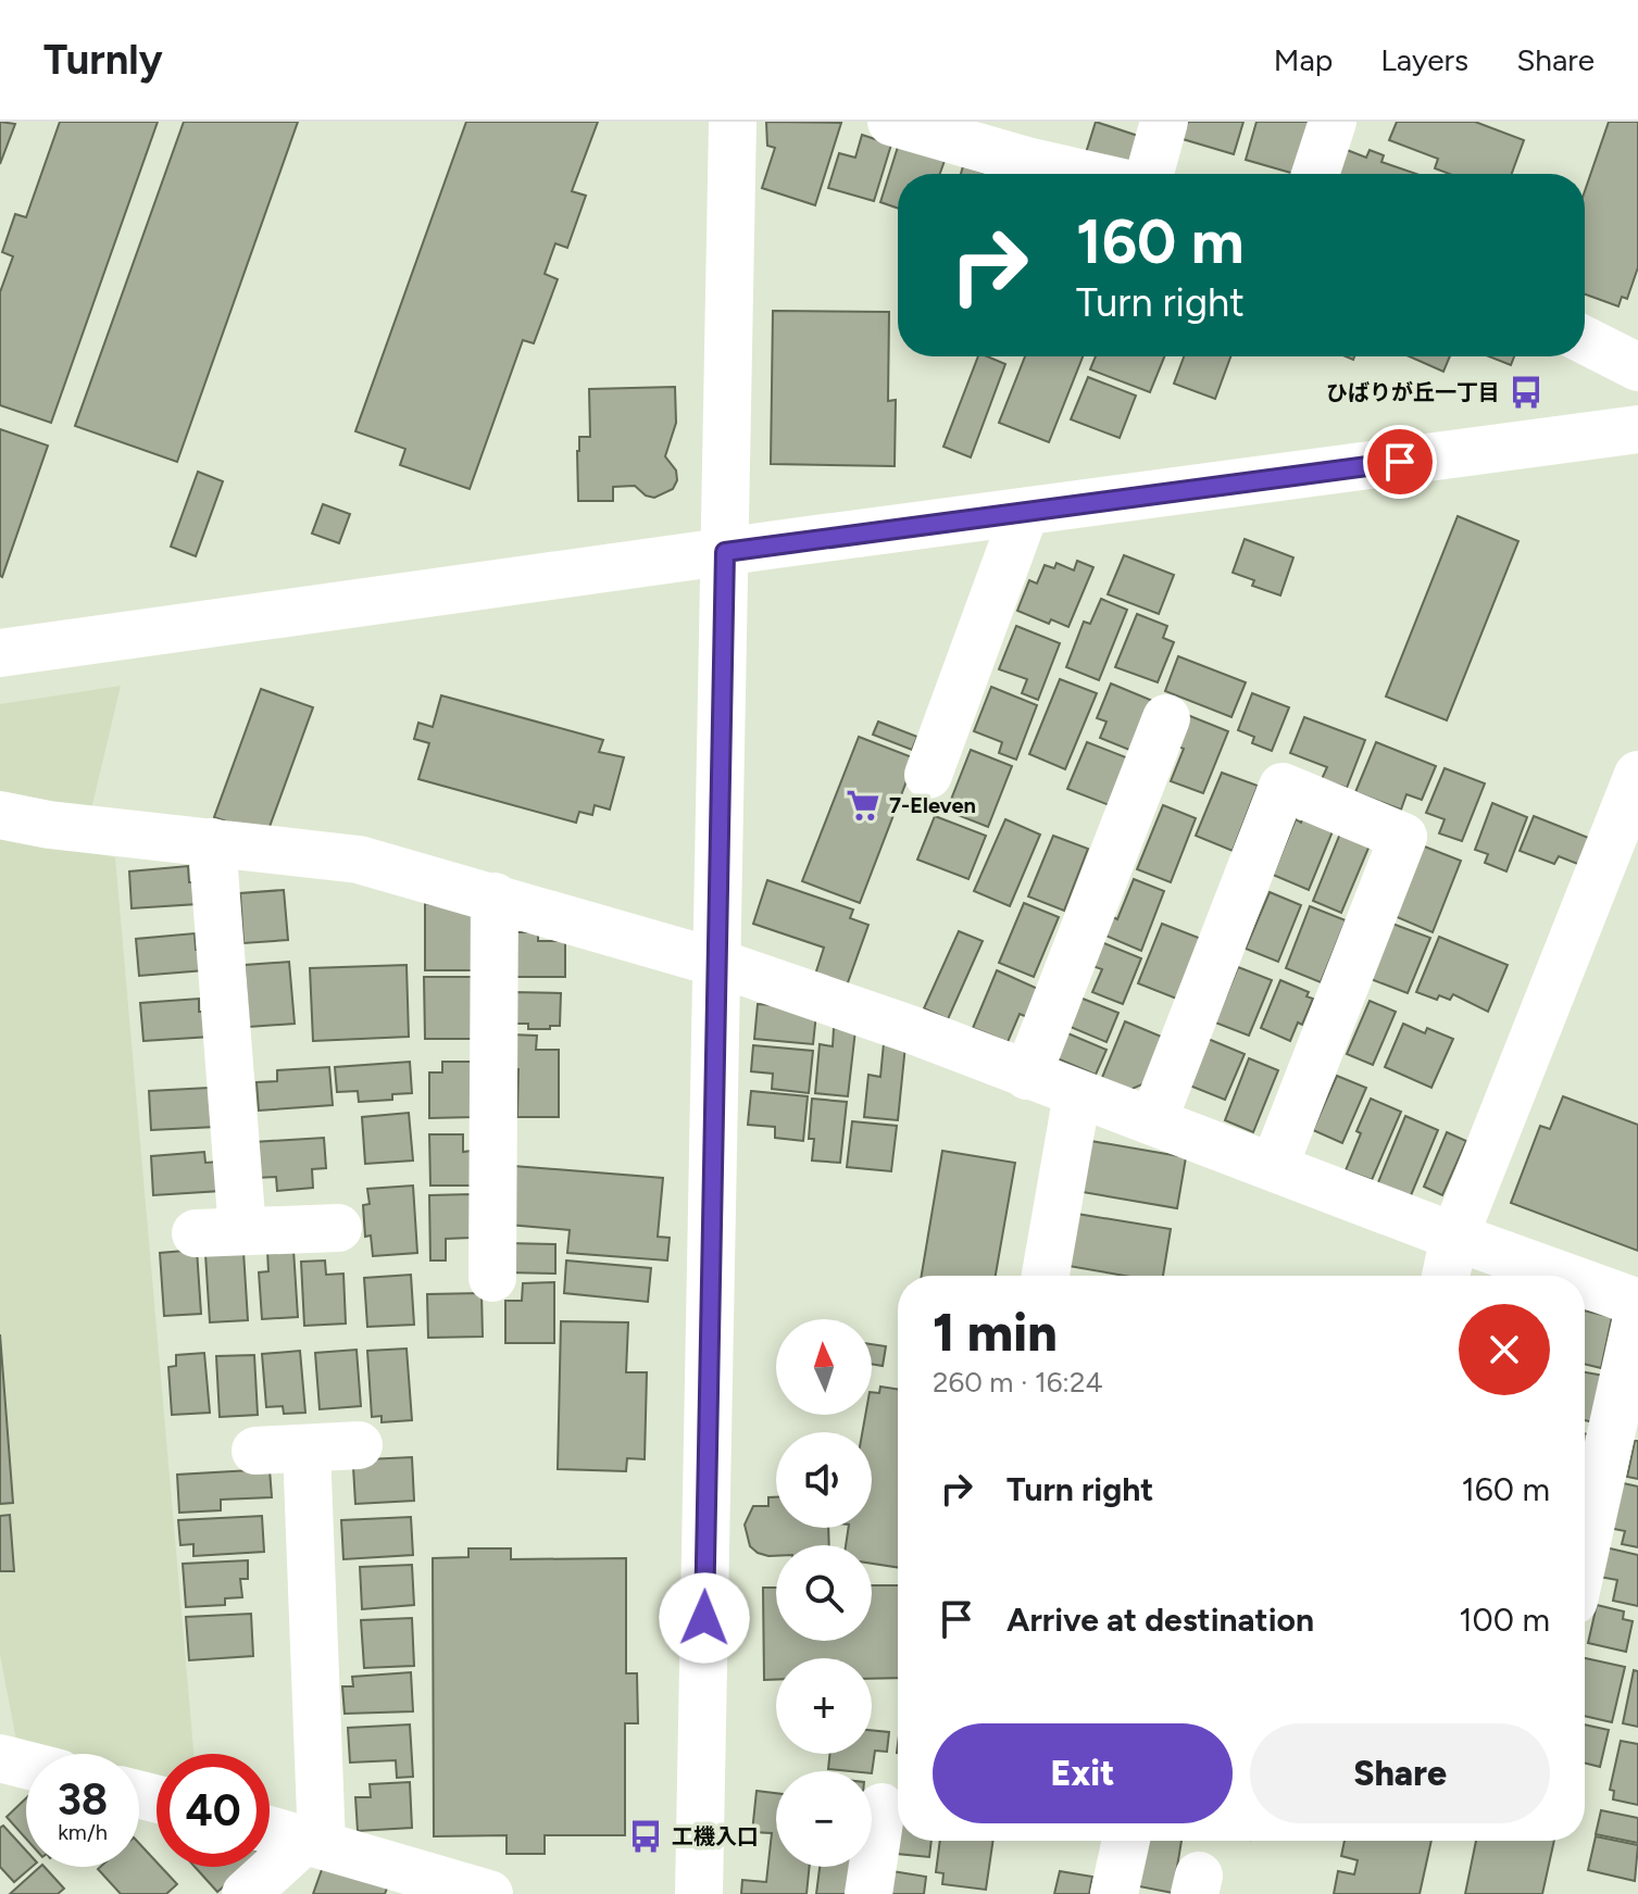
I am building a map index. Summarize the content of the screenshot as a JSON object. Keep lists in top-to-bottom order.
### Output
{
  "places": {
    "bus stop": ["ひばりが丘一丁目", "工機入口"],
    "supermarket": ["7-Eleven"]
  },
  "north": "top",
  "page": {
    "header": "Turnly",
    "nav": ["Map", "Layers", "Share"],
    "turn": ["160 m", "Turn right"],
    "heading": ["1 min", "260 m · 16:24"],
    "map_buttons": ["+", "−"],
    "list": [
      {
        "name": "Turn right",
        "value": "160 m"
      },
      {
        "name": "Arrive at destination",
        "value": "100 m"
      }
    ],
    "buttons": ["Exit", "Share"],
    "speed": "38 km/h",
    "limit": "40"
  }
}
